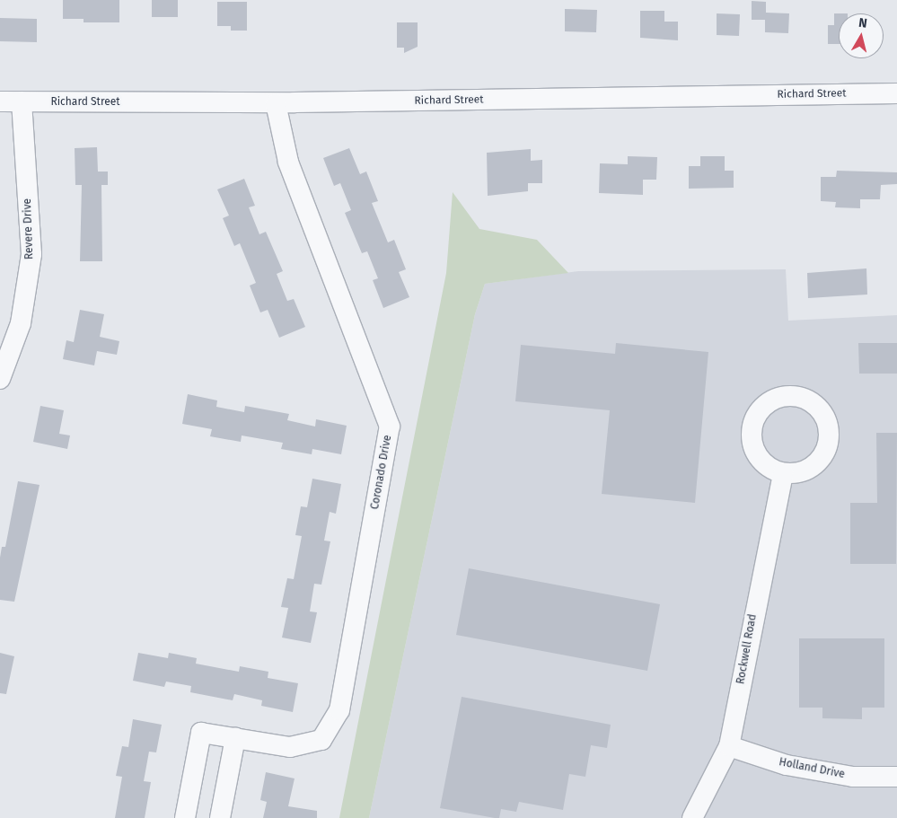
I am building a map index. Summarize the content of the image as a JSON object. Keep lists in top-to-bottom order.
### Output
{
  "streets": {
    "street": [
      "Richard Street",
      "Revere Drive",
      "Coronado Drive",
      "Rockwell Road",
      "Holland Drive"
    ]
  },
  "crossings": [
    ["Richard Street", "Revere Drive"],
    ["Richard Street", "Coronado Drive"],
    ["Rockwell Road", "Holland Drive"]
  ],
  "north": "top"
}
